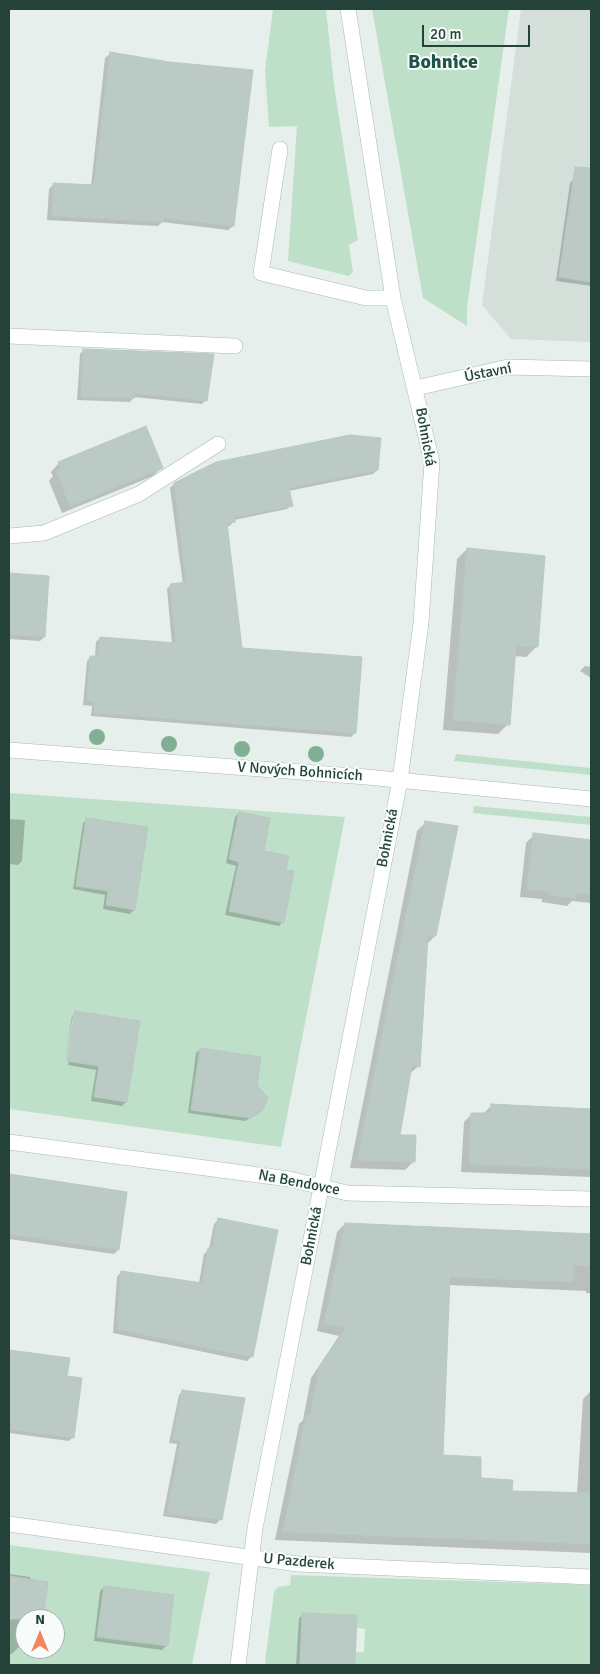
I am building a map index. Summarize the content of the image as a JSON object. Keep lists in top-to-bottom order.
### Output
{
  "streets": {
    "street": [
      "Ústavní",
      "Bohnická",
      "V Nových Bohnicích",
      "Na Bendovce",
      "U Pazderek"
    ]
  },
  "crossings": [
    ["Ústavní", "Bohnická"],
    ["Bohnická", "V Nových Bohnicích"],
    ["Bohnická", "Na Bendovce"],
    ["Bohnická", "U Pazderek"]
  ],
  "districts": ["Bohnice"],
  "scale_bar": "20 m",
  "north": "top"
}
